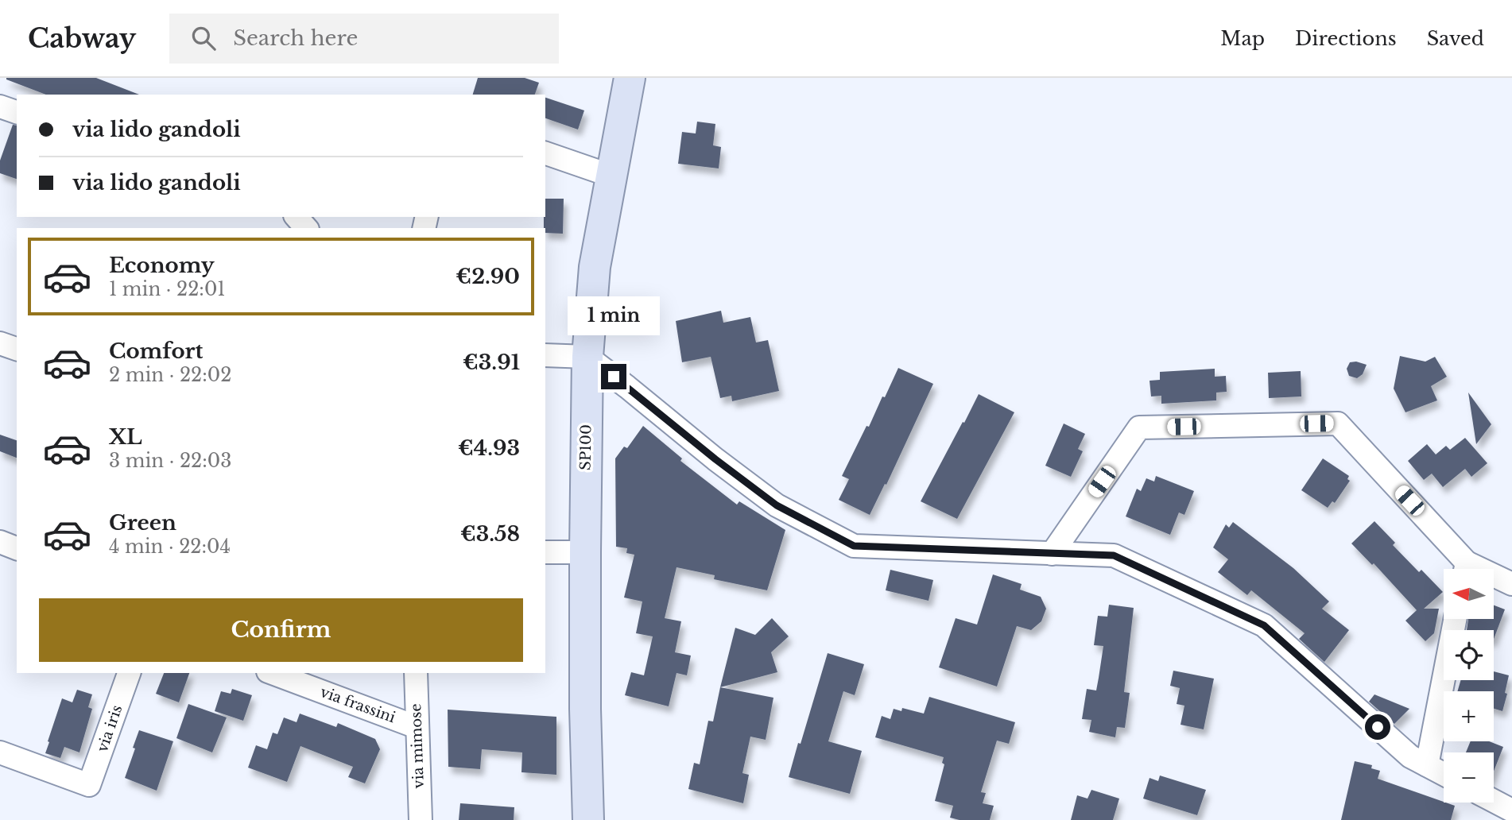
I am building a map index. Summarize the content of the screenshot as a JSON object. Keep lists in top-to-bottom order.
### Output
{
  "streets": {
    "main road": ["SP100"],
    "street": ["via frassini", "via iris", "via mimose"]
  },
  "crossings": [
    ["via frassini", "via mimose"]
  ],
  "north": "left",
  "page": {
    "header": "Cabway",
    "search": "Search here",
    "nav": ["Map", "Directions", "Saved"],
    "banner": ["via lido gandoli", "via lido gandoli"],
    "list": [
      {
        "name": "Economy",
        "note": "1 min · 22:01",
        "value": "€2.90"
      },
      {
        "name": "Comfort",
        "note": "2 min · 22:02",
        "value": "€3.91"
      },
      {
        "name": "XL",
        "note": "3 min · 22:03",
        "value": "€4.93"
      },
      {
        "name": "Green",
        "note": "4 min · 22:04",
        "value": "€3.58"
      }
    ],
    "bubble": "1 min",
    "map_buttons": ["+", "−"],
    "buttons": "Confirm"
  }
}
